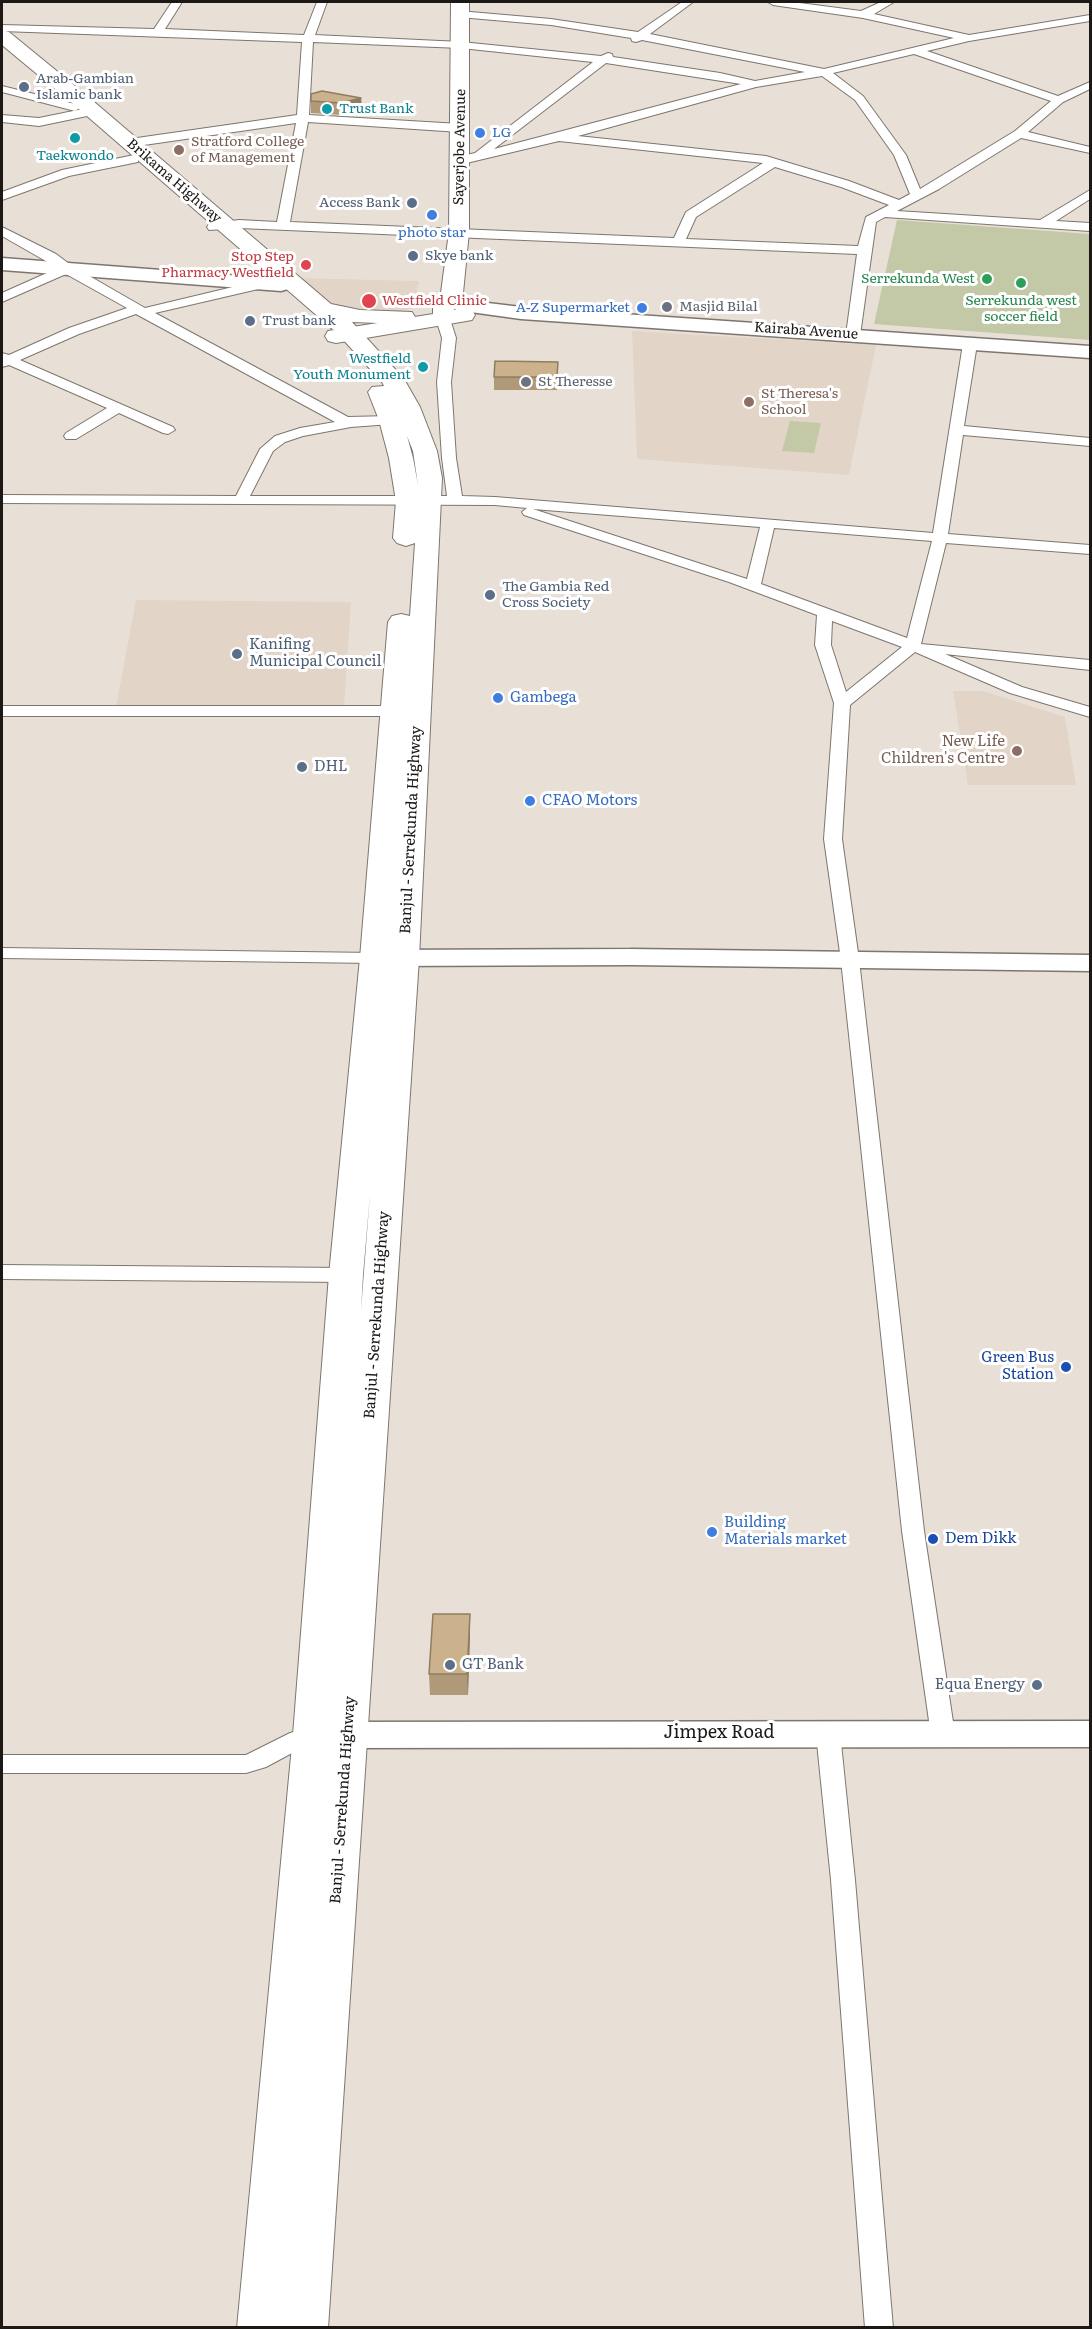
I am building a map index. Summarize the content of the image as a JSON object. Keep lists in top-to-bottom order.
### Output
{
  "streets": {
    "highway": ["Brikama Highway", "Banjul - Serrekunda Highway"],
    "main road": ["Sayerjobe Avenue", "Kairaba Avenue"],
    "street": ["Jimpex Road"]
  },
  "crossings": [
    ["Sayerjobe Avenue", "Kairaba Avenue"],
    ["Brikama Highway", "Kairaba Avenue"],
    ["Brikama Highway", "Banjul - Serrekunda Highway"],
    ["Kairaba Avenue", "Banjul - Serrekunda Highway"],
    ["Banjul - Serrekunda Highway", "Jimpex Road"]
  ],
  "places": [
    "Arab-Gambian Islamic bank",
    "Trust Bank",
    "LG",
    "Taekwondo",
    "Stratford College of Management",
    "Access Bank",
    "photo star",
    "Skye bank",
    "Stop Step Pharmacy Westfield",
    "Serrekunda West",
    "Serrekunda west soccer field",
    "Westfield Clinic",
    "Masjid Bilal",
    "A-Z Supermarket",
    "Trust bank",
    "Westfield Youth Monument",
    "St Theresse",
    "St Theresa's School",
    "The Gambia Red Cross Society",
    "Kanifing Municipal Council",
    "Gambega",
    "New Life Children's Centre",
    "DHL",
    "CFAO Motors",
    "Green Bus Station",
    "Building Materials market",
    "Dem Dikk",
    "GT Bank",
    "Equa Energy"
  ]
}
